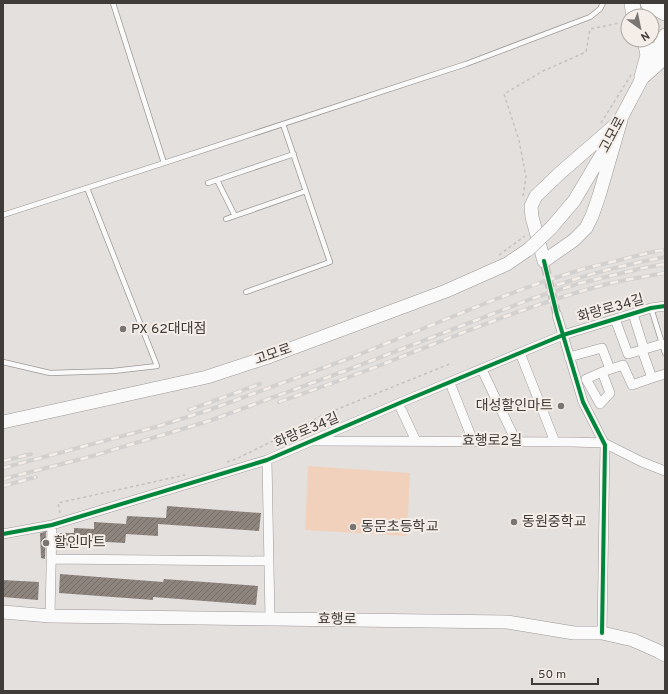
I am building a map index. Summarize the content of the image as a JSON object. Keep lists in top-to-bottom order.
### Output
{
  "streets": {
    "main road": ["고모로", "효행로"],
    "street": ["화랑로34길", "효행로2길"]
  },
  "crossings": [
    ["화랑로34길", "효행로2길"]
  ],
  "places": [
    "PX 62대대점",
    "대성할인마트",
    "동원중학교",
    "동문초등학교",
    "할인마트"
  ],
  "scale_bar": "50 m",
  "north": "bottom right"
}
